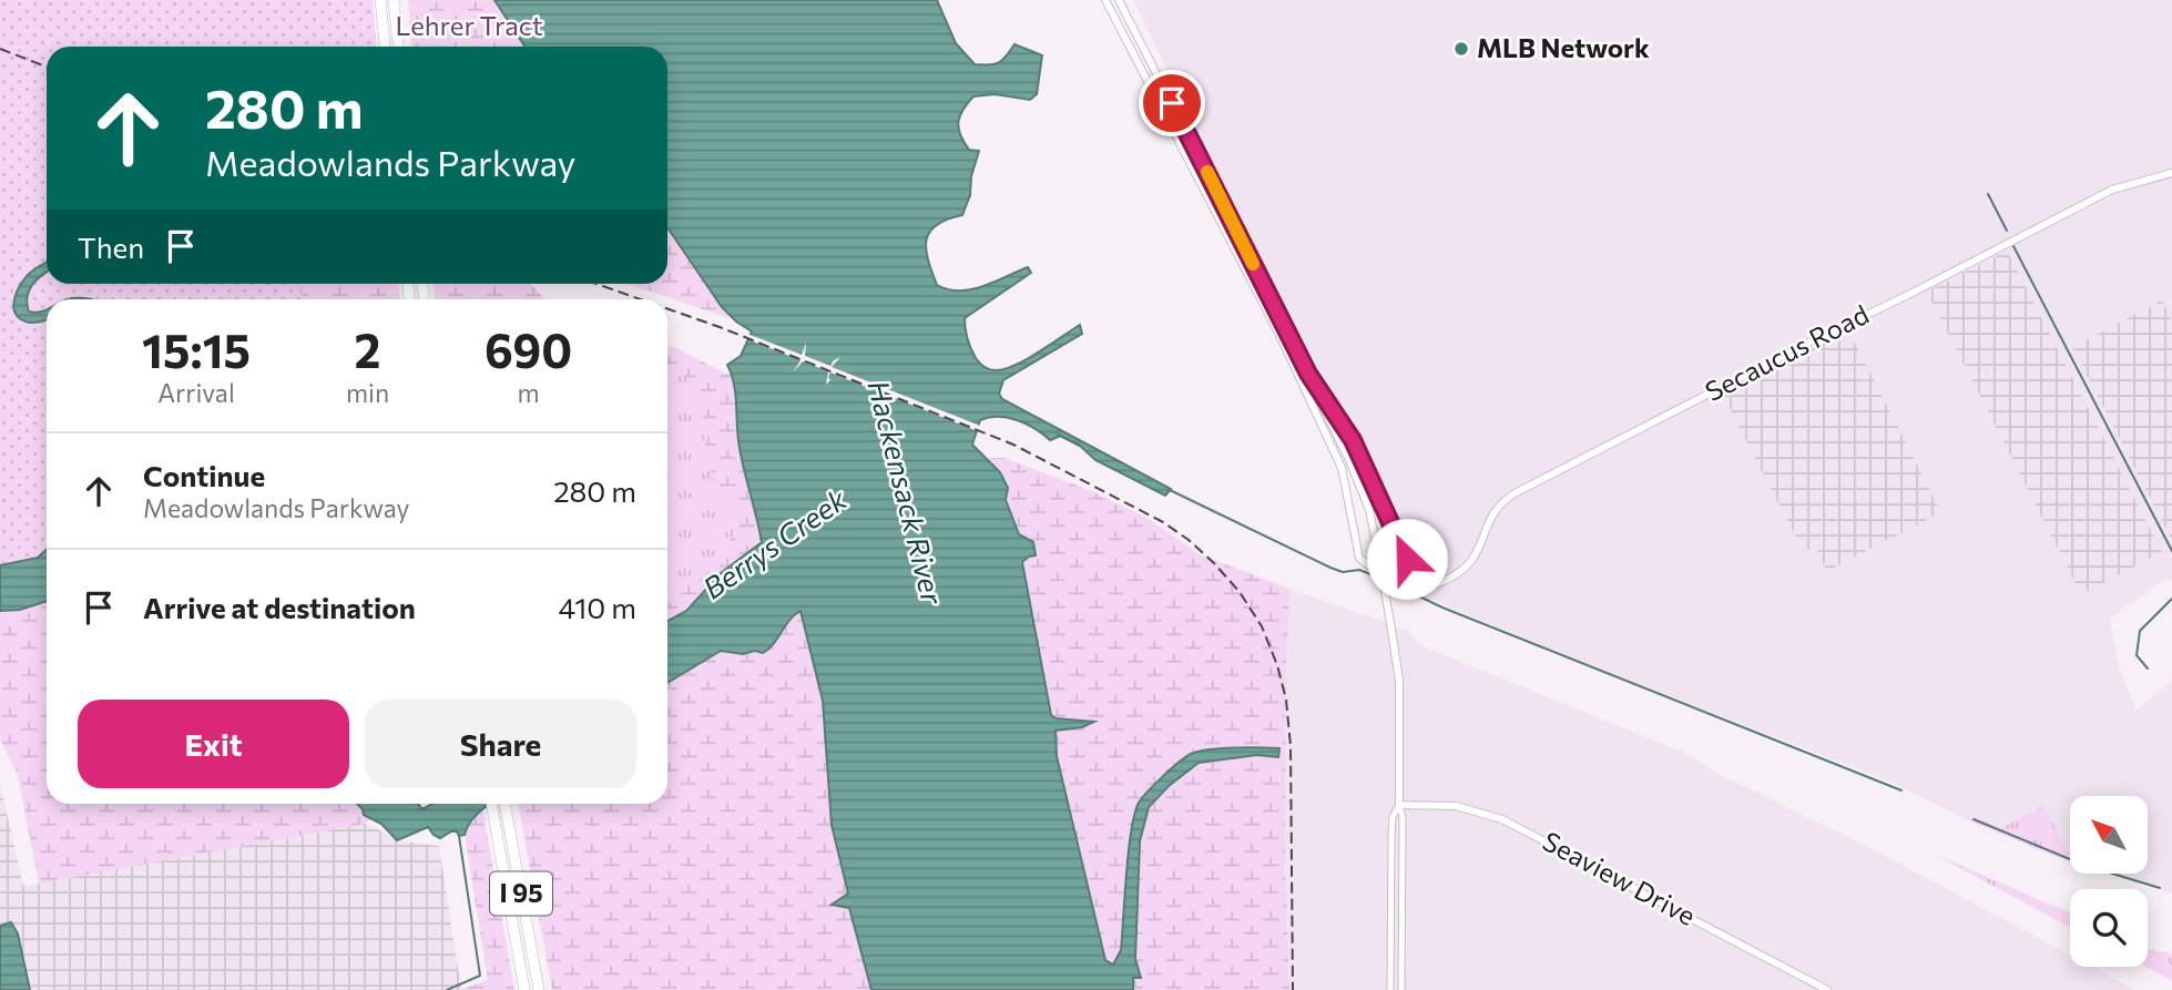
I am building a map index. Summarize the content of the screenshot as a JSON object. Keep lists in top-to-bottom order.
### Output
{
  "streets": {
    "highway": ["I 95"],
    "main road": ["Secaucus Road", "Seaview Drive"]
  },
  "water": ["Hackensack River", "Berrys Creek"],
  "parks": ["Lehrer Tract"],
  "places": ["MLB Network"],
  "north": "top left",
  "page": {
    "turn": ["280 m", "Meadowlands Parkway"],
    "then": "Then",
    "eta": [
      "15:15",
      "Arrival",
      "2",
      "min",
      "690",
      "m"
    ],
    "list": [
      {
        "name": "Continue",
        "note": "Meadowlands Parkway",
        "value": "280 m"
      },
      {
        "name": "Arrive at destination",
        "value": "410 m"
      }
    ],
    "buttons": ["Exit", "Share"]
  }
}
